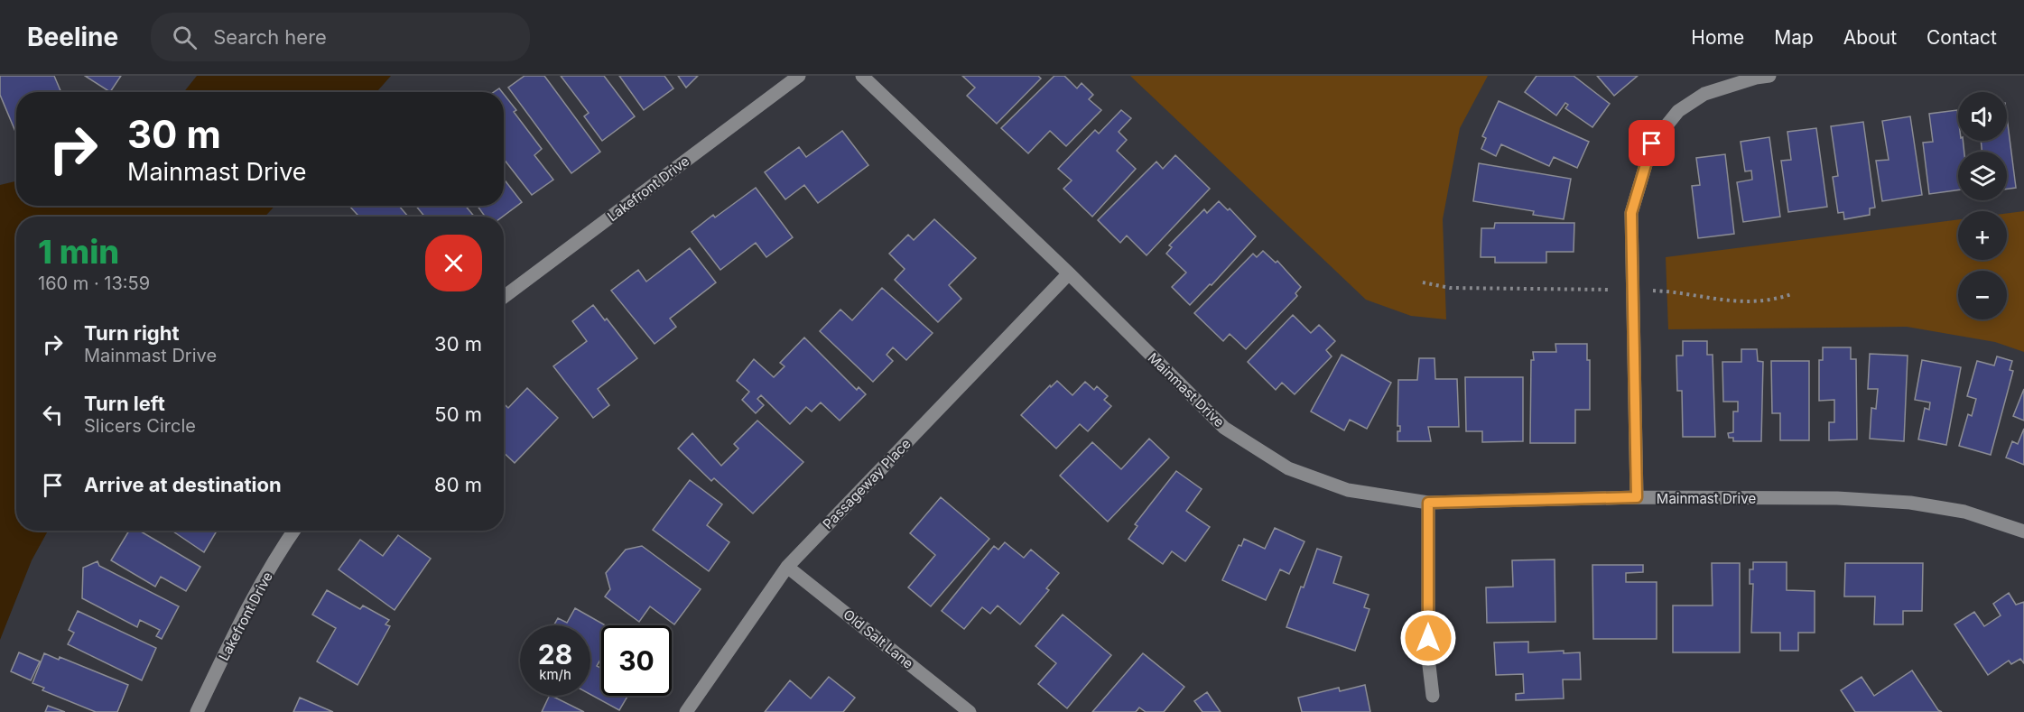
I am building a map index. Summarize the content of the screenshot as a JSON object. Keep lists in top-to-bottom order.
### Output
{
  "streets": {
    "street": [
      "Lakefront Drive",
      "Mainmast Drive",
      "Passageway Place",
      "Old Salt Lane"
    ]
  },
  "crossings": [
    ["Mainmast Drive", "Passageway Place"],
    ["Passageway Place", "Old Salt Lane"]
  ],
  "page": {
    "header": "Beeline",
    "search": "Search here",
    "nav": [
      "Home",
      "Map",
      "About",
      "Contact"
    ],
    "map_buttons": ["+", "−"],
    "turn": ["30 m", "Mainmast Drive"],
    "heading": ["1 min", "160 m · 13:59"],
    "list": [
      {
        "name": "Turn right",
        "note": "Mainmast Drive",
        "value": "30 m"
      },
      {
        "name": "Turn left",
        "note": "Slicers Circle",
        "value": "50 m"
      },
      {
        "name": "Arrive at destination",
        "value": "80 m"
      }
    ],
    "speed": "28 km/h",
    "limit": "30"
  }
}
